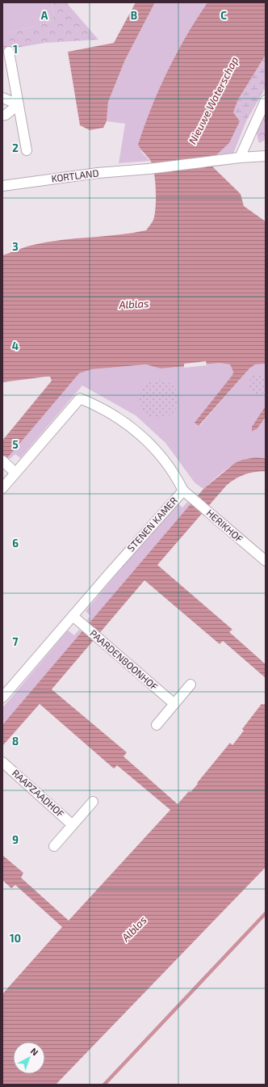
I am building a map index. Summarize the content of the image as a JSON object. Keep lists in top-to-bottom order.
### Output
{
  "streets": {
    "street": [
      "KORTLAND",
      "STENEN KAMER",
      "HERIKHOF",
      "PAARDENBOONHOF",
      "RAAPZAADHOF"
    ]
  },
  "crossings": [
    ["STENEN KAMER", "HERIKHOF"],
    ["STENEN KAMER", "PAARDENBOONHOF"]
  ],
  "water": ["Nieuwe Waterschap", "Alblas"],
  "north": "top right",
  "grid": {
    "columns": ["A", "B", "C"],
    "rows": [
      "1",
      "2",
      "3",
      "4",
      "5",
      "6",
      "7",
      "8",
      "9",
      "10"
    ]
  }
}
